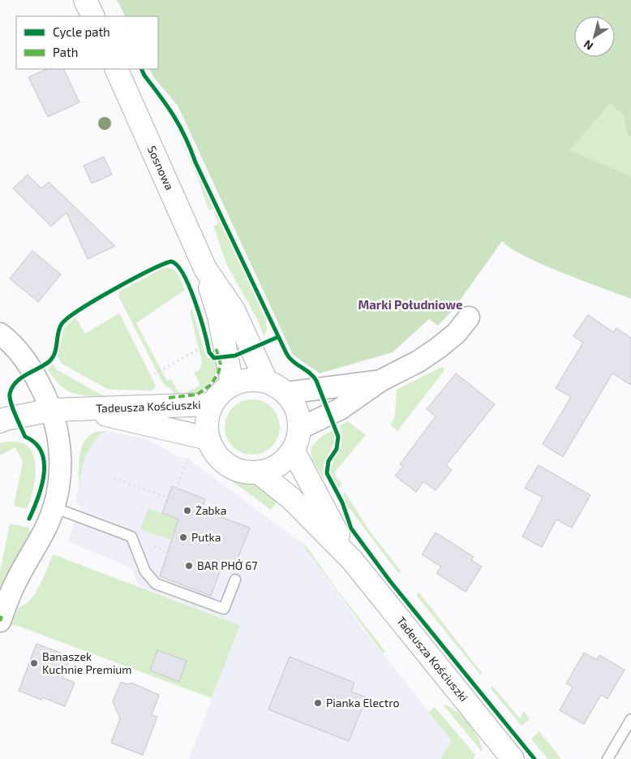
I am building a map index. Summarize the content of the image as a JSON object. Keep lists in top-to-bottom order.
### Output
{
  "streets": {
    "street": ["Sosnowa", "Tadeusza Kościuszki"]
  },
  "crossings": [
    ["Sosnowa", "Tadeusza Kościuszki"]
  ],
  "districts": ["Marki Południowe"],
  "places": [
    "Żabka",
    "Putka",
    "BAR PHỞ 67",
    "Banaszek Kuchnie Premium",
    "Pianka Electro"
  ],
  "legend": ["Cycle path", "Path"],
  "north": "bottom left"
}
